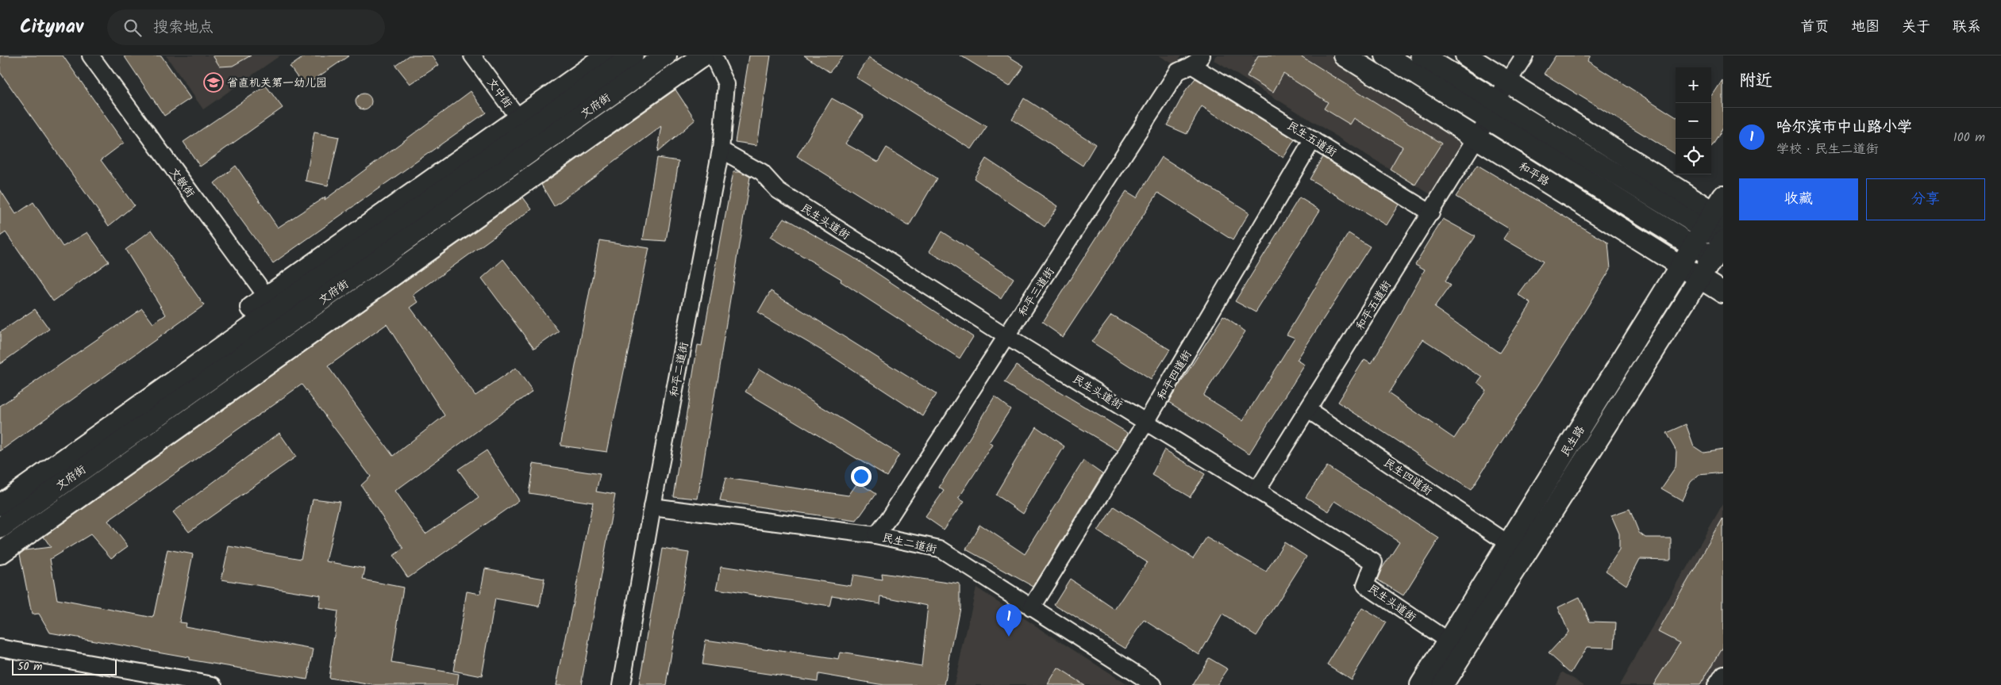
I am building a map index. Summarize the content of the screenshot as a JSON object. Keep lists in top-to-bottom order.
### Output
{
  "streets": {
    "main road": ["文府街", "和平路", "民生路"],
    "street": [
      "文中街",
      "民生五道街",
      "文敏街",
      "民生头道街",
      "和平三道街",
      "和平五道街",
      "和平二道街",
      "和平四道街",
      "民生四道街",
      "民生二道街"
    ]
  },
  "crossings": [
    ["文中街", "文府街"],
    ["文府街", "文敏街"],
    ["民生五道街", "和平三道街"],
    ["民生五道街", "和平五道街"],
    ["民生五道街", "和平四道街"],
    ["和平路", "和平五道街"],
    ["和平路", "民生路"],
    ["民生头道街", "和平三道街"],
    ["民生头道街", "和平五道街"],
    ["民生头道街", "和平二道街"],
    ["民生头道街", "和平四道街"],
    ["民生头道街", "民生路"],
    ["和平三道街", "民生二道街"],
    ["和平五道街", "民生四道街"],
    ["和平二道街", "民生二道街"],
    ["和平四道街", "民生二道街"],
    ["民生路", "民生四道街"]
  ],
  "places": {
    "school or university": ["省直机关第一幼儿园"]
  },
  "scale_bar": "50 m",
  "page": {
    "header": "Citynav",
    "search": "搜索地点",
    "nav": [
      "首页",
      "地图",
      "关于",
      "联系"
    ],
    "heading": "附近",
    "map_buttons": ["+", "−"],
    "list": [
      {
        "mark": "1",
        "name": "哈尔滨市中山路小学",
        "note": "学校 · 民生二道街",
        "value": "100 m"
      }
    ],
    "buttons": ["收藏", "分享"],
    "pins": "1",
    "scale": "50 m"
  }
}
